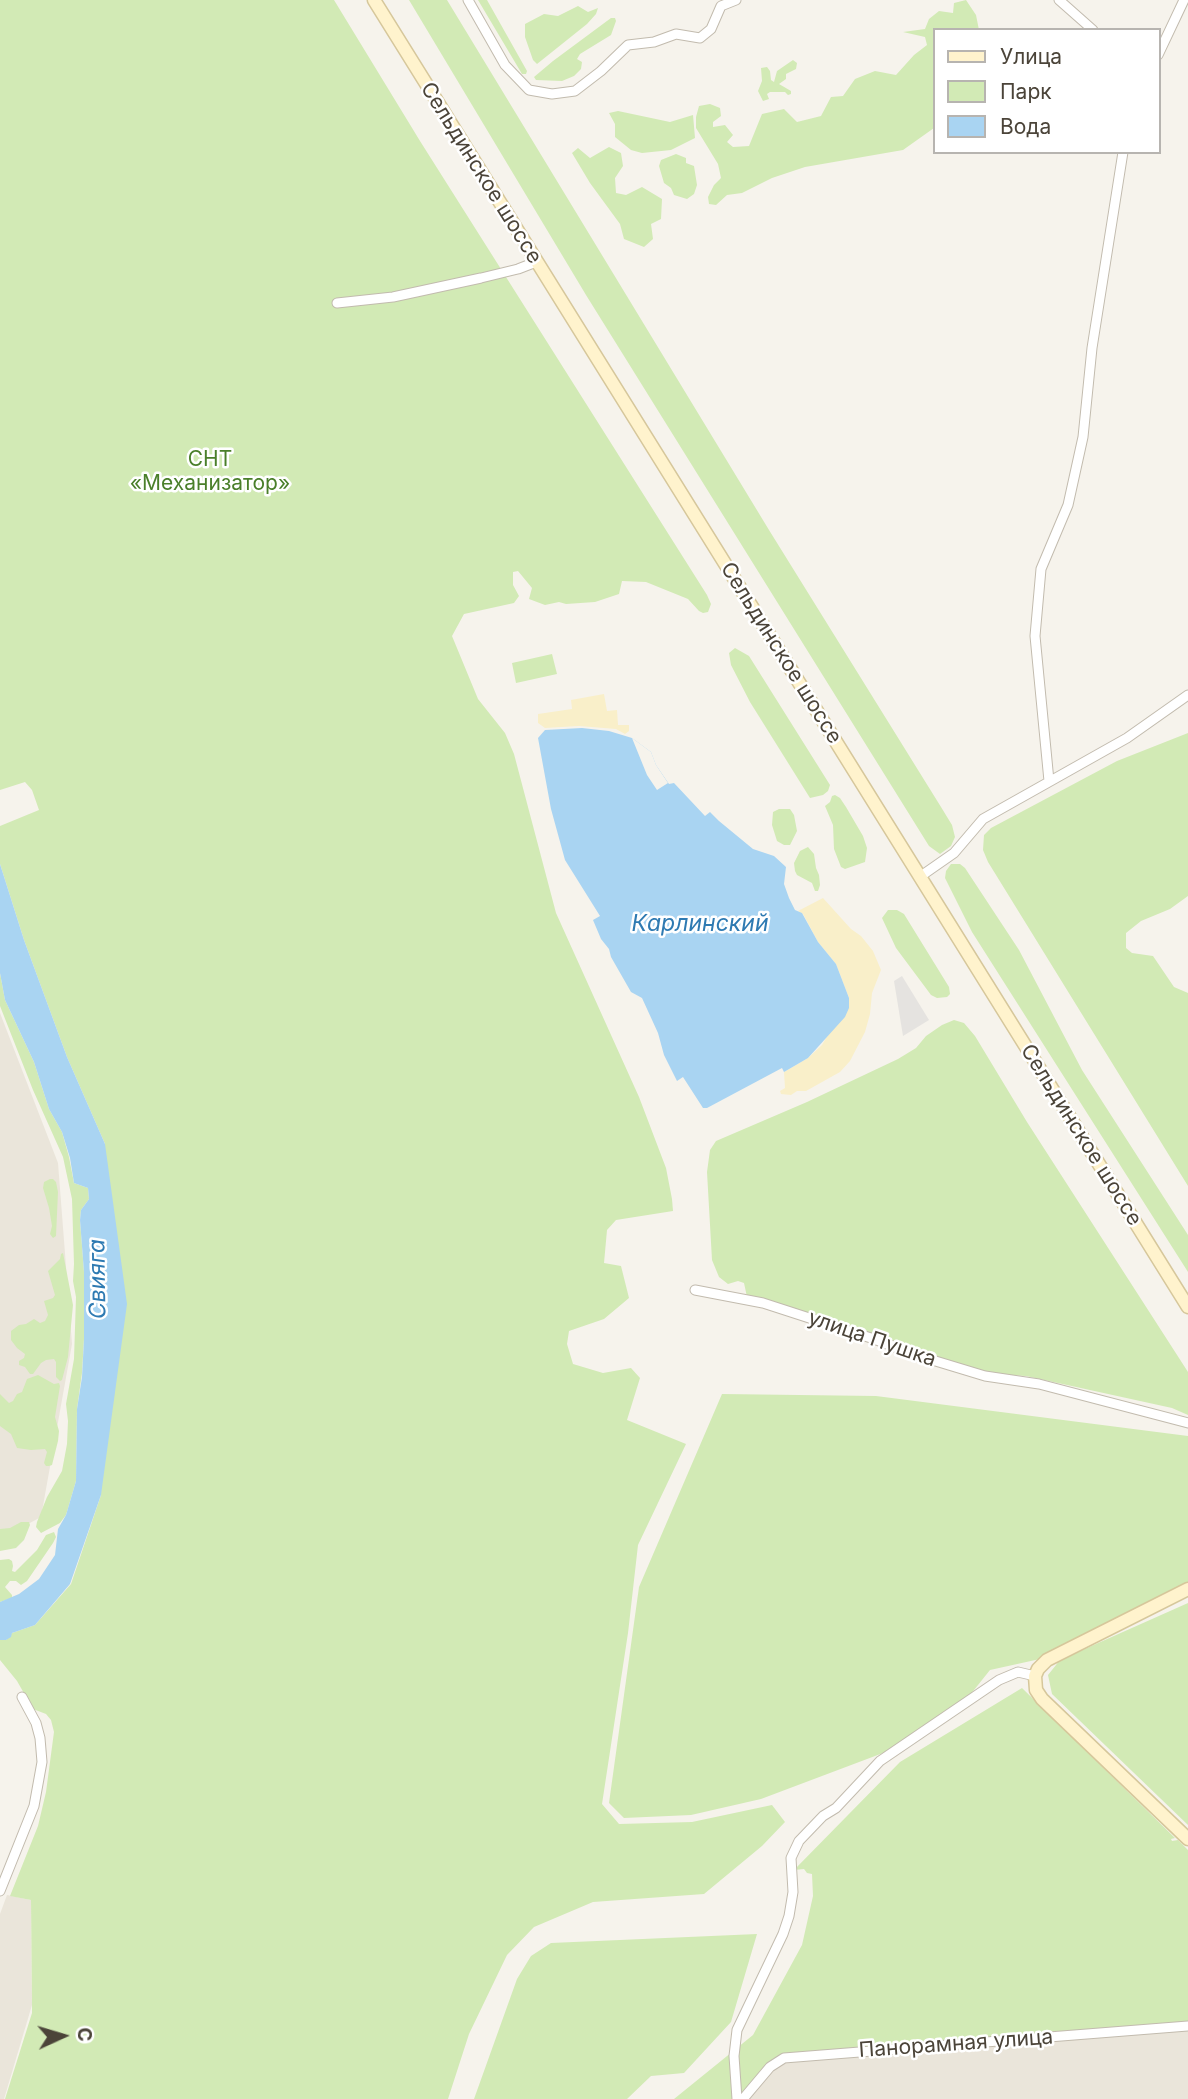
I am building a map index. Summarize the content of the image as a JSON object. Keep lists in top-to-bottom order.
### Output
{
  "streets": {
    "main road": ["Сельдинское шоссе"],
    "street": ["улица Пушка", "Панорамная улица"]
  },
  "water": ["Карлинский", "Свияга"],
  "parks": ["СНТ «Механизатор»"],
  "legend": ["Улица", "Парк", "Вода"],
  "north": "right"
}
